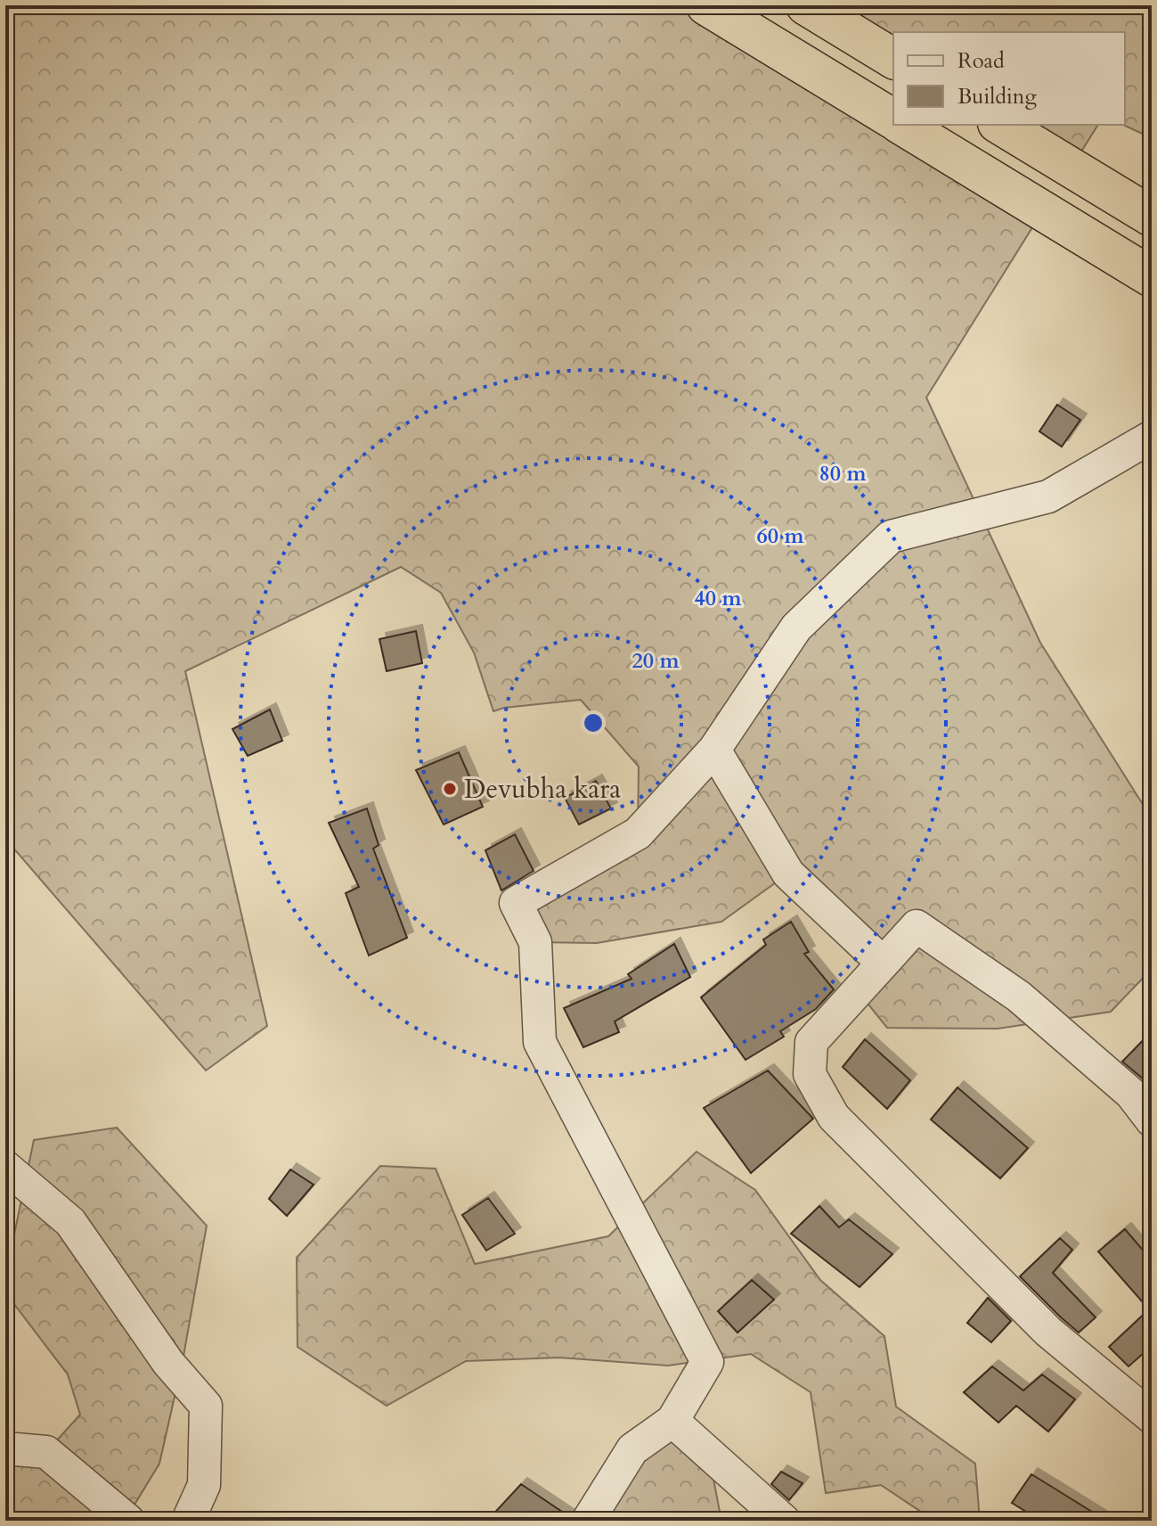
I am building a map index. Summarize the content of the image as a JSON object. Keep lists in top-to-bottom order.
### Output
{
  "places": ["Devubha kara"],
  "legend": ["Road", "Building"],
  "rings": [
    "80 m",
    "60 m",
    "40 m",
    "20 m"
  ]
}
